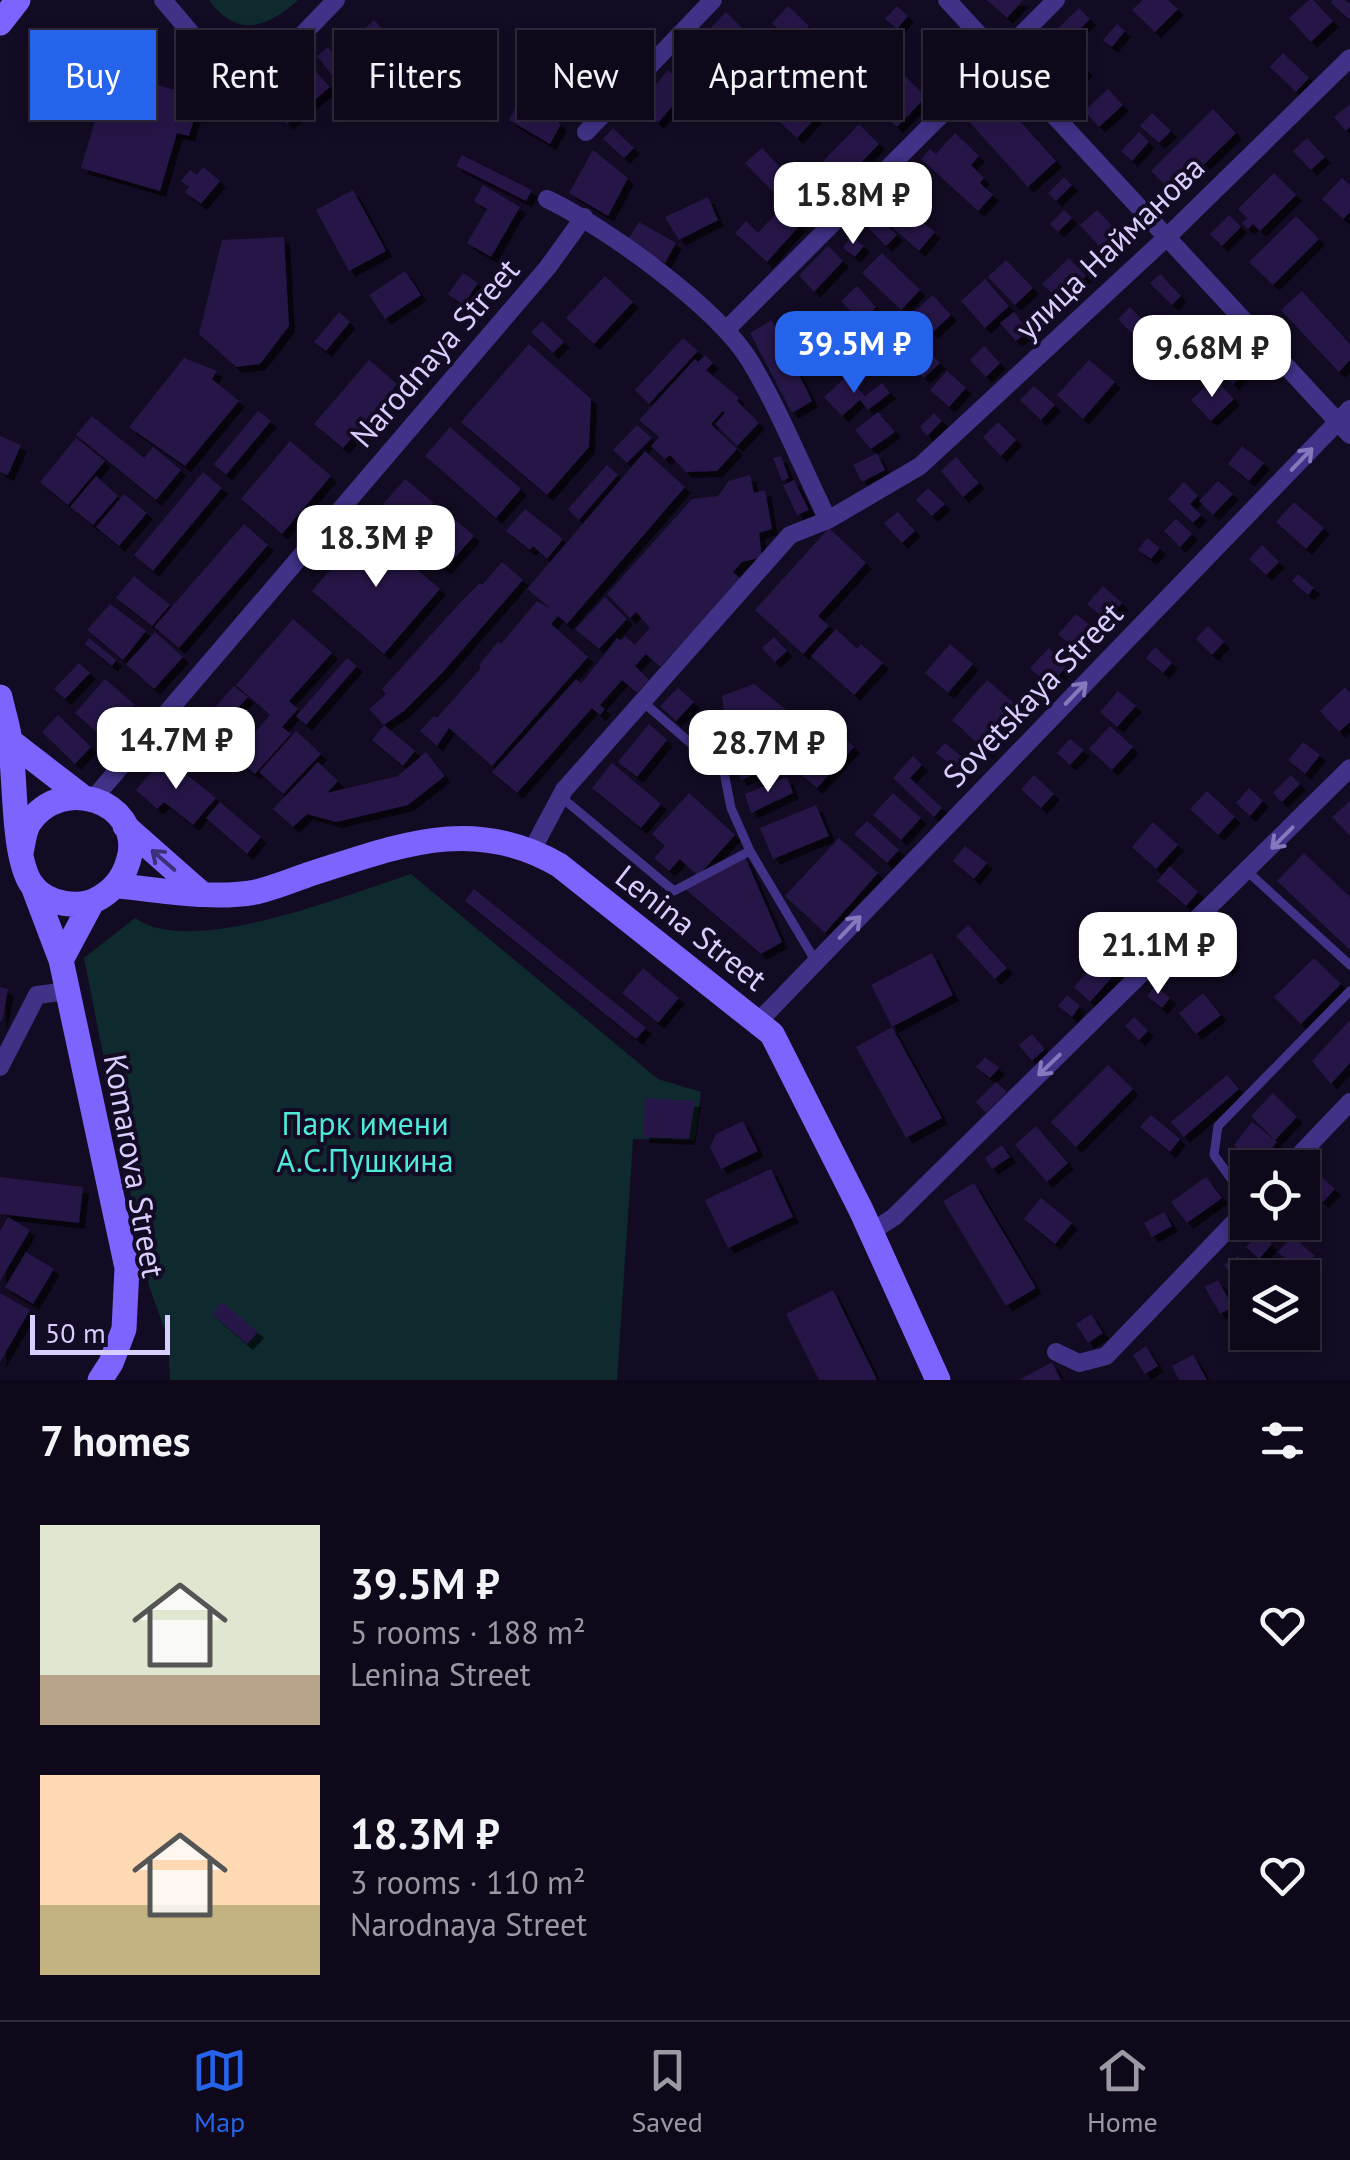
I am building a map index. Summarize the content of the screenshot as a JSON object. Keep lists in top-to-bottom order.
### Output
{
  "streets": {
    "street": [
      "улица Найманова",
      "Narodnaya Street",
      "Sovetskaya Street",
      "Lenina Street",
      "Komarova Street"
    ]
  },
  "crossings": [
    ["улица Найманова", "Lenina Street"],
    ["Narodnaya Street", "Lenina Street"],
    ["Narodnaya Street", "Komarova Street"],
    ["Sovetskaya Street", "Lenina Street"],
    ["Lenina Street", "Komarova Street"]
  ],
  "one_way": ["Sovetskaya Street"],
  "parks": ["Парк имени А.С.Пушкина"],
  "scale_bar": "50 m",
  "page": {
    "chip": [
      "Buy",
      "Rent",
      "Filters",
      "New",
      "Apartment",
      "House"
    ],
    "price": [
      "15.8M ₽",
      "39.5M ₽",
      "9.68M ₽",
      "18.3M ₽",
      "14.7M ₽",
      "28.7M ₽",
      "21.1M ₽"
    ],
    "scale": "50 m",
    "heading": "7 homes",
    "list": [
      {
        "name": "39.5M ₽",
        "note": "5 rooms · 188 m² · Lenina Street"
      },
      {
        "name": "18.3M ₽",
        "note": "3 rooms · 110 m² · Narodnaya Street"
      }
    ],
    "tabs": ["Map", "Saved", "Home"]
  }
}
